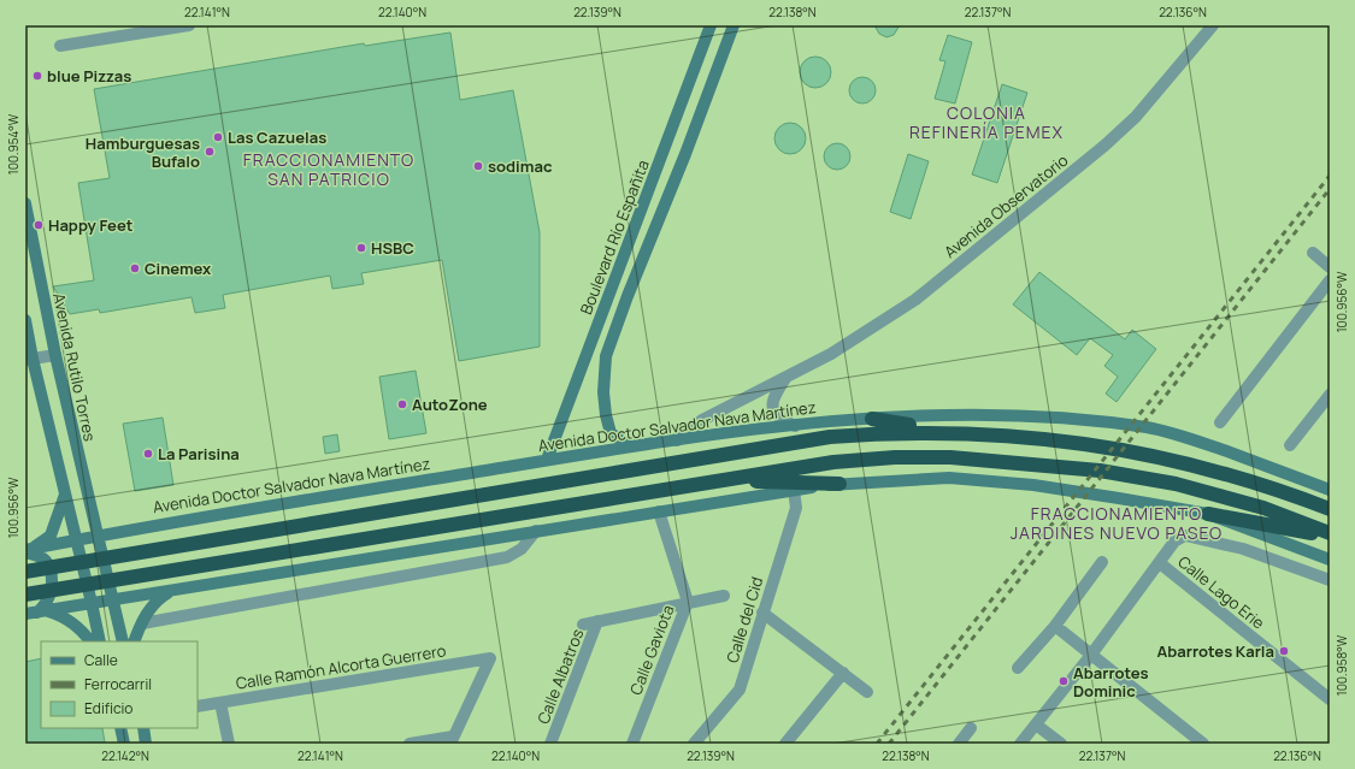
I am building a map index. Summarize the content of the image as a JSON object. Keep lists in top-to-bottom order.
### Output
{
  "streets": {
    "highway": ["Avenida Doctor Salvador Nava Martínez"],
    "main road": ["Boulevard Río Españita", "Avenida Rutilo Torres"],
    "street": [
      "Avenida Observatorio",
      "Calle Lago Erie",
      "Calle del Cid",
      "Calle Gaviota",
      "Calle Ramón Alcorta Guerrero",
      "Calle Albatros"
    ]
  },
  "crossings": [
    ["Avenida Observatorio", "Avenida Doctor Salvador Nava Martínez"],
    ["Boulevard Río Españita", "Avenida Doctor Salvador Nava Martínez"],
    ["Avenida Rutilo Torres", "Avenida Doctor Salvador Nava Martínez"]
  ],
  "districts": ["COLONIA REFINERÍA PEMEX", "FRACCIONAMIENTO SAN PATRICIO", "FRACCIONAMIENTO JARDINES NUEVO PASEO"],
  "places": [
    "blue Pizzas",
    "Las Cazuelas",
    "Hamburguesas Bufalo",
    "sodimac",
    "Happy Feet",
    "HSBC",
    "Cinemex",
    "AutoZone",
    "La Parisina",
    "Abarrotes Karla",
    "Abarrotes Dominic"
  ],
  "legend": ["Calle", "Ferrocarril", "Edificio"],
  "coordinates": [
    "22.141°N",
    "22.140°N",
    "22.139°N",
    "22.138°N",
    "22.137°N",
    "22.136°N",
    "100.954°W",
    "100.956°W",
    "100.958°W",
    "22.142°N"
  ]
}
